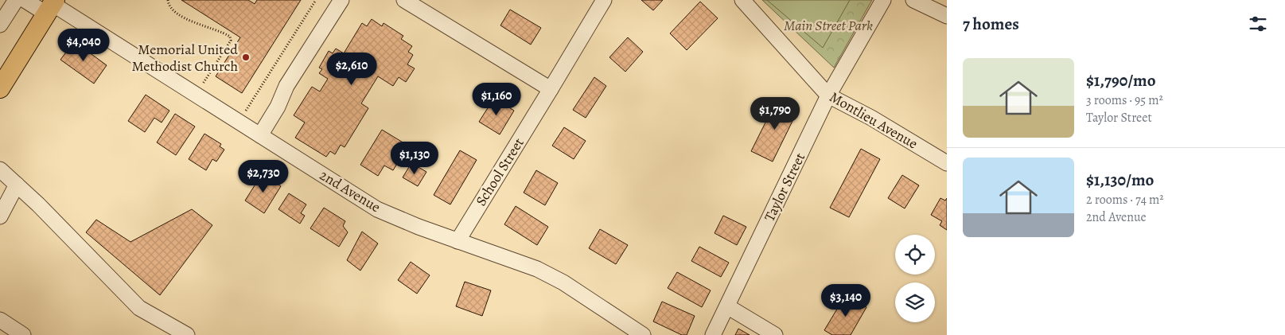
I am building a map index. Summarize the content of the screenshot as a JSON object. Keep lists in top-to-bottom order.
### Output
{
  "streets": {
    "street": [
      "Montlieu Avenue",
      "School Street",
      "Taylor Street",
      "2nd Avenue"
    ]
  },
  "crossings": [
    ["Montlieu Avenue", "Taylor Street"],
    ["School Street", "2nd Avenue"]
  ],
  "parks": ["Main Street Park"],
  "places": ["Memorial United Methodist Church"],
  "page": {
    "heading": "7 homes",
    "price": [
      "$4,040",
      "$2,610",
      "$1,160",
      "$1,790",
      "$1,130",
      "$2,730",
      "$3,140"
    ],
    "list": [
      {
        "name": "$1,790/mo",
        "note": "3 rooms · 95 m² · Taylor Street"
      },
      {
        "name": "$1,130/mo",
        "note": "2 rooms · 74 m² · 2nd Avenue"
      }
    ]
  }
}
